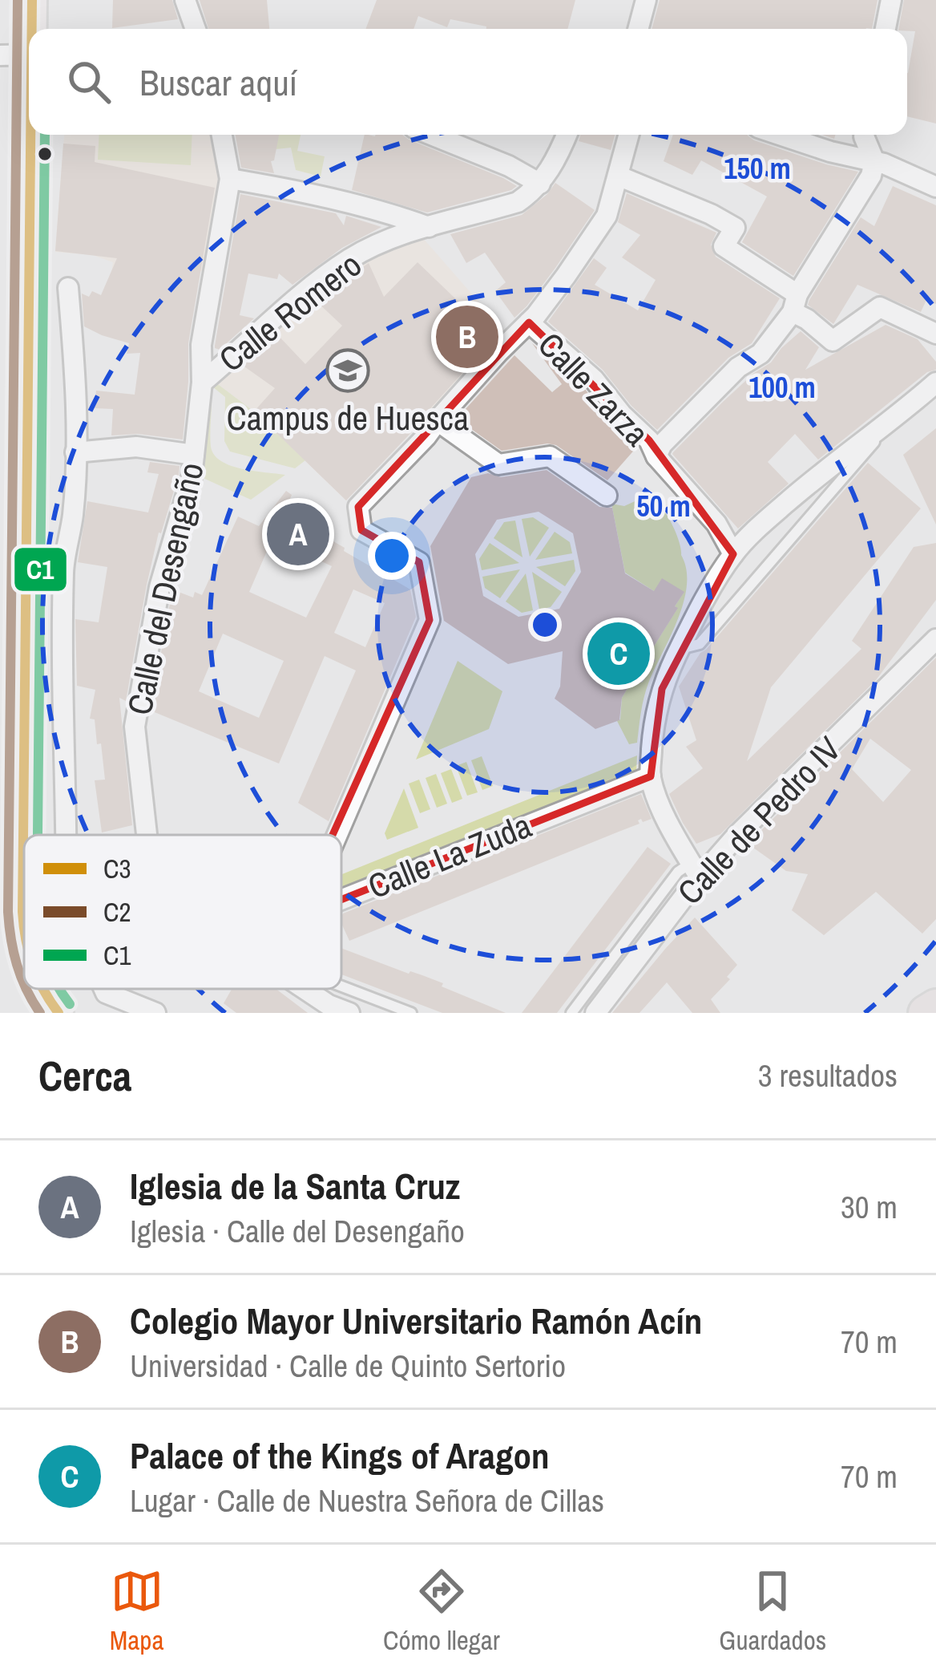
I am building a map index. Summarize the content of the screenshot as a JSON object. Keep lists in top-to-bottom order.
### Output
{
  "streets": {
    "street": [
      "Calle Romero",
      "Calle Zarza",
      "Calle del Desengaño",
      "Calle de Pedro IV",
      "Calle La Zuda"
    ]
  },
  "crossings": [
    ["Calle Romero", "Calle del Desengaño"]
  ],
  "places": {
    "school or university": ["Campus de Huesca"]
  },
  "lines": ["transit line C3", "transit line C2", "transit line C1"],
  "legend": ["C3", "C2", "C1"],
  "page": {
    "search": "Buscar aquí",
    "pins": ["B", "A", "C"],
    "heading": ["Cerca", "3 resultados"],
    "list": [
      {
        "mark": "A",
        "name": "Iglesia de la Santa Cruz",
        "note": "Iglesia · Calle del Desengaño",
        "value": "30 m"
      },
      {
        "mark": "B",
        "name": "Colegio Mayor Universitario Ramón Acín",
        "note": "Universidad · Calle de Quinto Sertorio",
        "value": "70 m"
      },
      {
        "mark": "C",
        "name": "Palace of the Kings of Aragon",
        "note": "Lugar · Calle de Nuestra Señora de Cillas",
        "value": "70 m"
      }
    ],
    "nav": ["Mapa", "Cómo llegar", "Guardados"]
  },
  "rings": ["150 m", "100 m", "50 m"]
}
